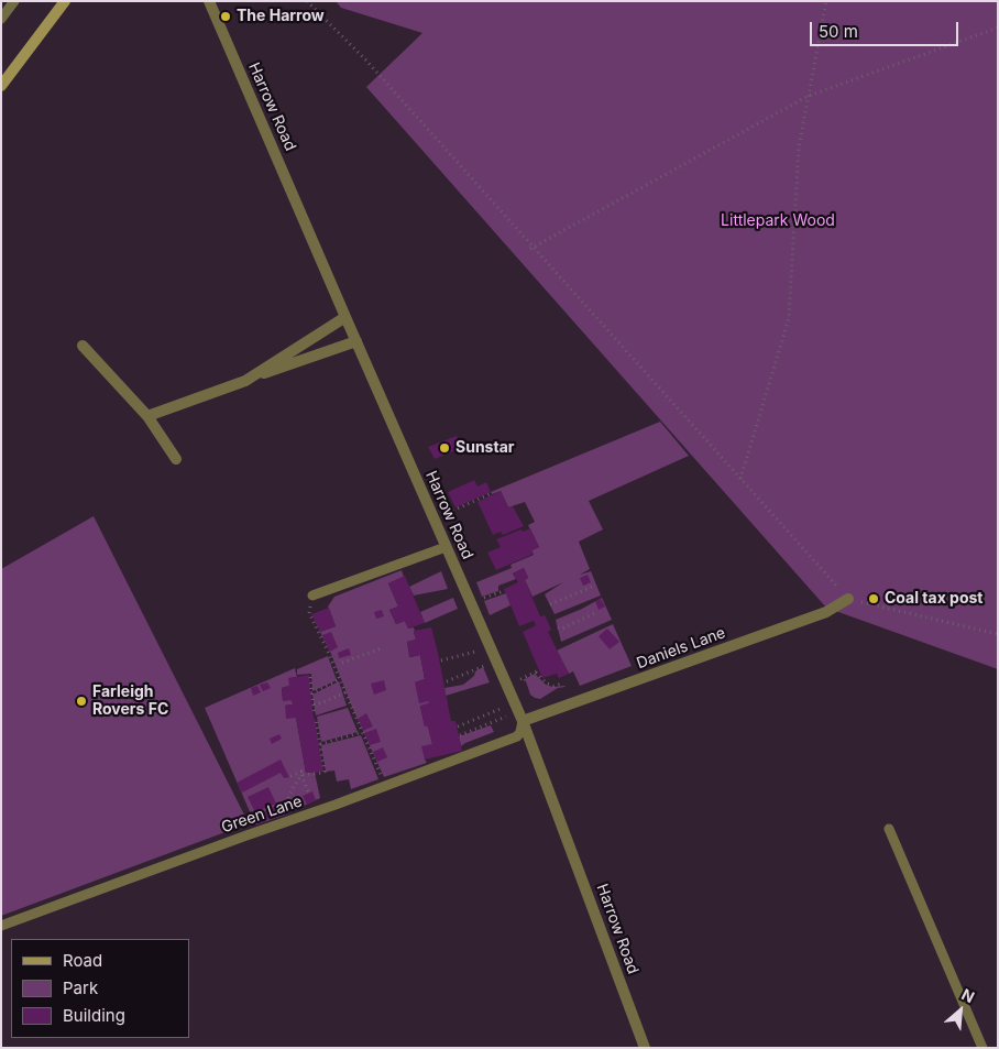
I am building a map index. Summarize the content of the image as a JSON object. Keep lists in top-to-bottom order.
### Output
{
  "streets": {
    "street": ["Harrow Road", "Daniels Lane"],
    "lane": ["Green Lane"]
  },
  "crossings": [
    ["Harrow Road", "Daniels Lane"],
    ["Harrow Road", "Green Lane"],
    ["Daniels Lane", "Green Lane"]
  ],
  "parks": ["Littlepark Wood"],
  "places": [
    "The Harrow",
    "Sunstar",
    "Coal tax post",
    "Farleigh Rovers FC"
  ],
  "legend": ["Road", "Park", "Building"],
  "scale_bar": "50 m",
  "north": "top right"
}
